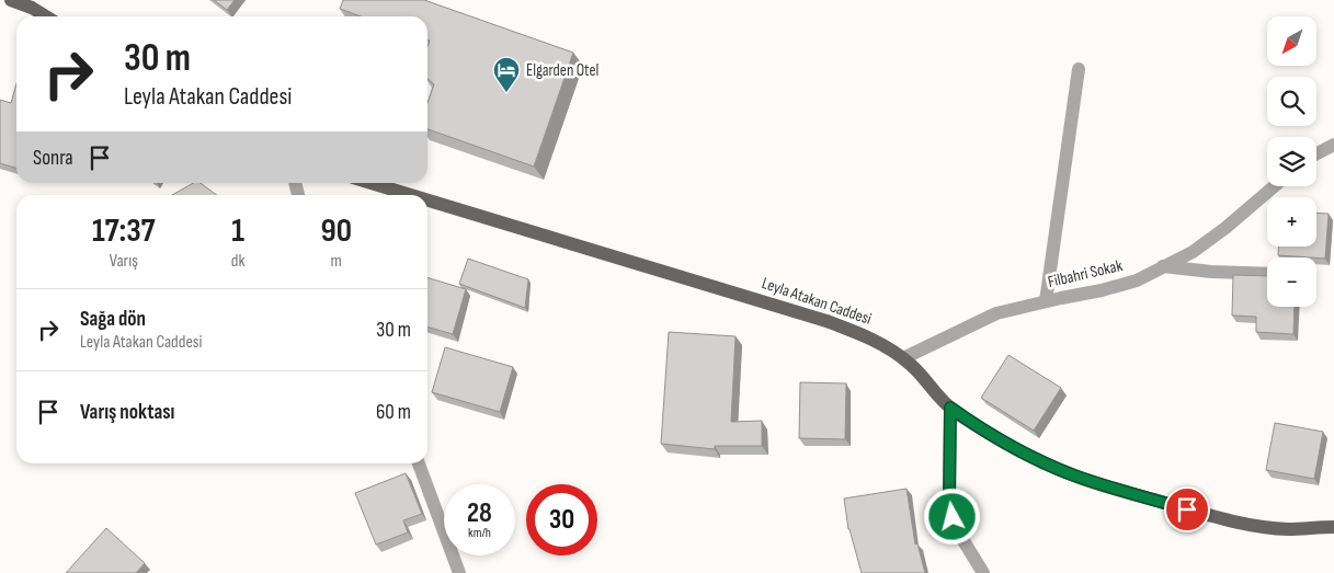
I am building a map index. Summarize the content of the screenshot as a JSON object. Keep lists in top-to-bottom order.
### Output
{
  "streets": {
    "main road": ["Leyla Atakan Caddesi"],
    "street": ["Filbahri Sokak"]
  },
  "crossings": [
    ["Filbahri Sokak", "Leyla Atakan Caddesi"]
  ],
  "places": {
    "hotel": ["Elgarden Otel"]
  },
  "north": "bottom left",
  "page": {
    "map_buttons": ["+", "−"],
    "turn": ["30 m", "Leyla Atakan Caddesi"],
    "then": "Sonra",
    "eta": [
      "17:37",
      "Varış",
      "1",
      "dk",
      "90",
      "m"
    ],
    "list": [
      {
        "name": "Sağa dön",
        "note": "Leyla Atakan Caddesi",
        "value": "30 m"
      },
      {
        "name": "Varış noktası",
        "value": "60 m"
      }
    ],
    "speed": "28 km/h",
    "limit": "30"
  }
}
